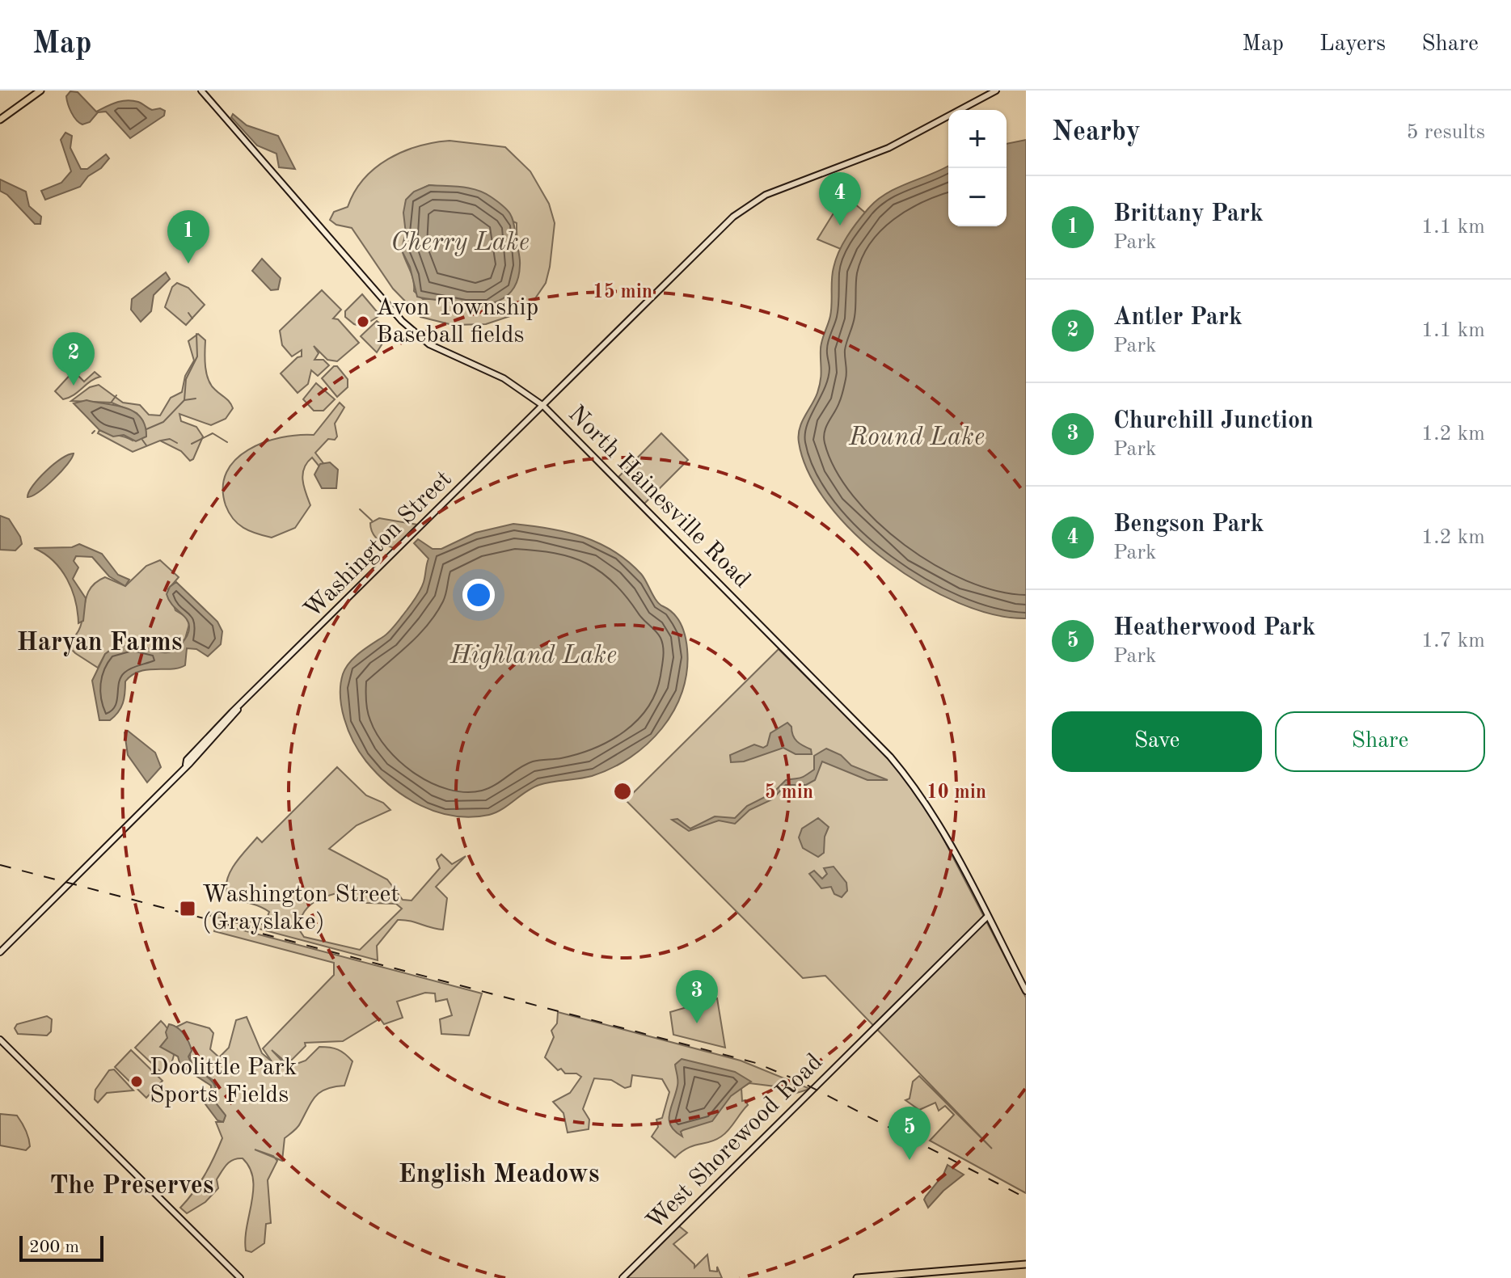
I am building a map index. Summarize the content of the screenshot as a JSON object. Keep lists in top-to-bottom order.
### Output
{
  "streets": {
    "main road": ["North Hainesville Road", "Washington Street", "West Shorewood Road"]
  },
  "crossings": [
    ["North Hainesville Road", "Washington Street"],
    ["North Hainesville Road", "West Shorewood Road"]
  ],
  "districts": ["Haryan Farms", "English Meadows", "The Preserves"],
  "water": ["Cherry Lake", "Round Lake", "Highland Lake"],
  "places": {
    "other": ["Avon Township Baseball fields", "Doolittle Park Sports Fields"],
    "transit": ["Washington Street (Grayslake)"]
  },
  "scale_bar": "200 m",
  "page": {
    "header": "Map",
    "nav": ["Map", "Layers", "Share"],
    "heading": ["Nearby", "5 results"],
    "map_buttons": ["+", "−"],
    "pins": [
      "4",
      "1",
      "2",
      "3",
      "5"
    ],
    "list": [
      {
        "mark": "1",
        "name": "Brittany Park",
        "note": "Park",
        "value": "1.1 km"
      },
      {
        "mark": "2",
        "name": "Antler Park",
        "note": "Park",
        "value": "1.1 km"
      },
      {
        "mark": "3",
        "name": "Churchill Junction",
        "note": "Park",
        "value": "1.2 km"
      },
      {
        "mark": "4",
        "name": "Bengson Park",
        "note": "Park",
        "value": "1.2 km"
      },
      {
        "mark": "5",
        "name": "Heatherwood Park",
        "note": "Park",
        "value": "1.7 km"
      }
    ],
    "buttons": ["Save", "Share"],
    "scale": "200 m"
  },
  "rings": ["15 min", "5 min", "10 min"]
}
